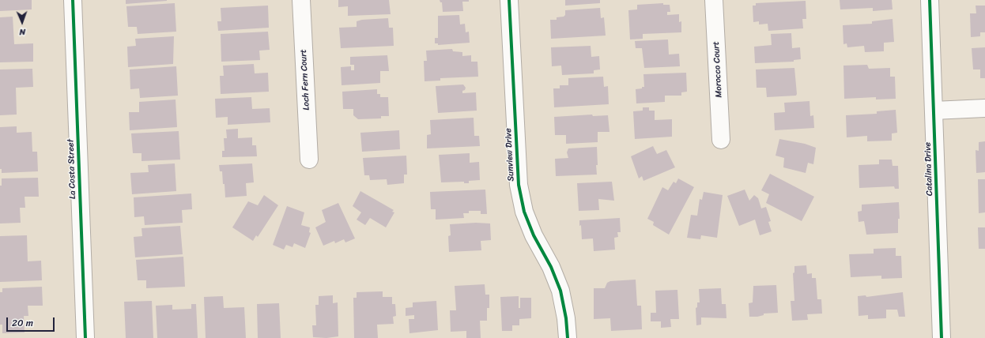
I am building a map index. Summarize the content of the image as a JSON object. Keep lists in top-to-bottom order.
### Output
{
  "streets": {
    "street": [
      "Morocco Court",
      "Loch Fern Court",
      "Sunview Drive",
      "La Costa Street",
      "Catalina Drive"
    ]
  },
  "scale_bar": "20 m",
  "north": "bottom"
}
